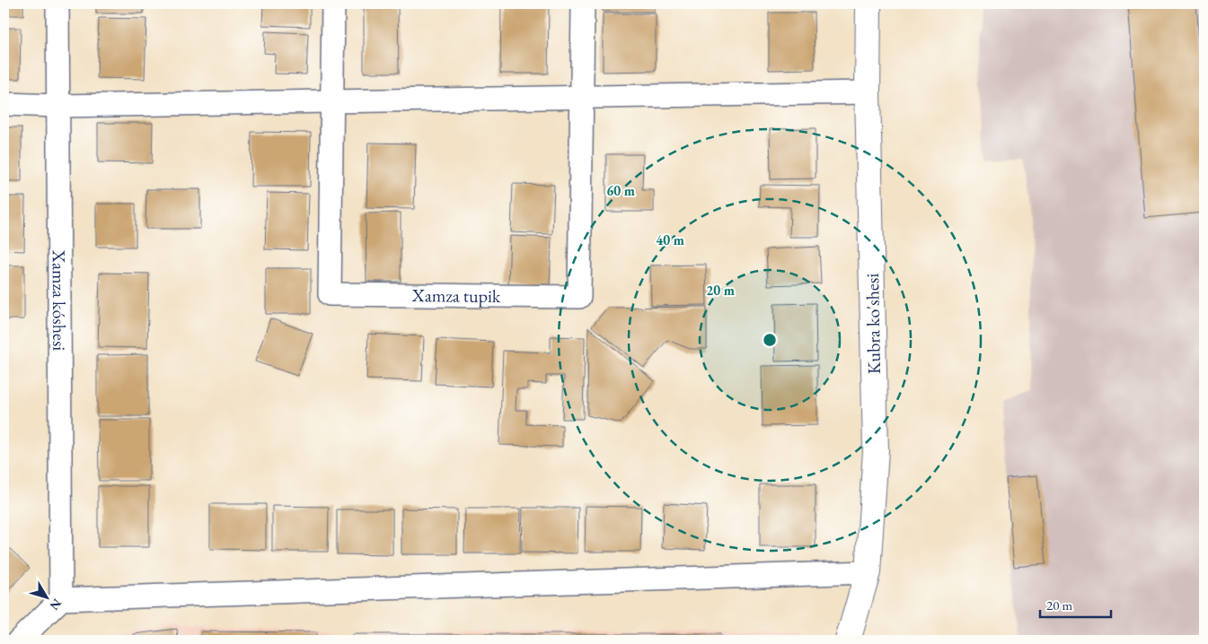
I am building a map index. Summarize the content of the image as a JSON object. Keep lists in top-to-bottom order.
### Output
{
  "streets": {
    "main road": ["Kubra ko'shesi"],
    "street": ["Xamza tupik", "Xamza kóshesi"]
  },
  "scale_bar": "20 m",
  "north": "bottom right",
  "rings": ["60 m", "40 m", "20 m"]
}
